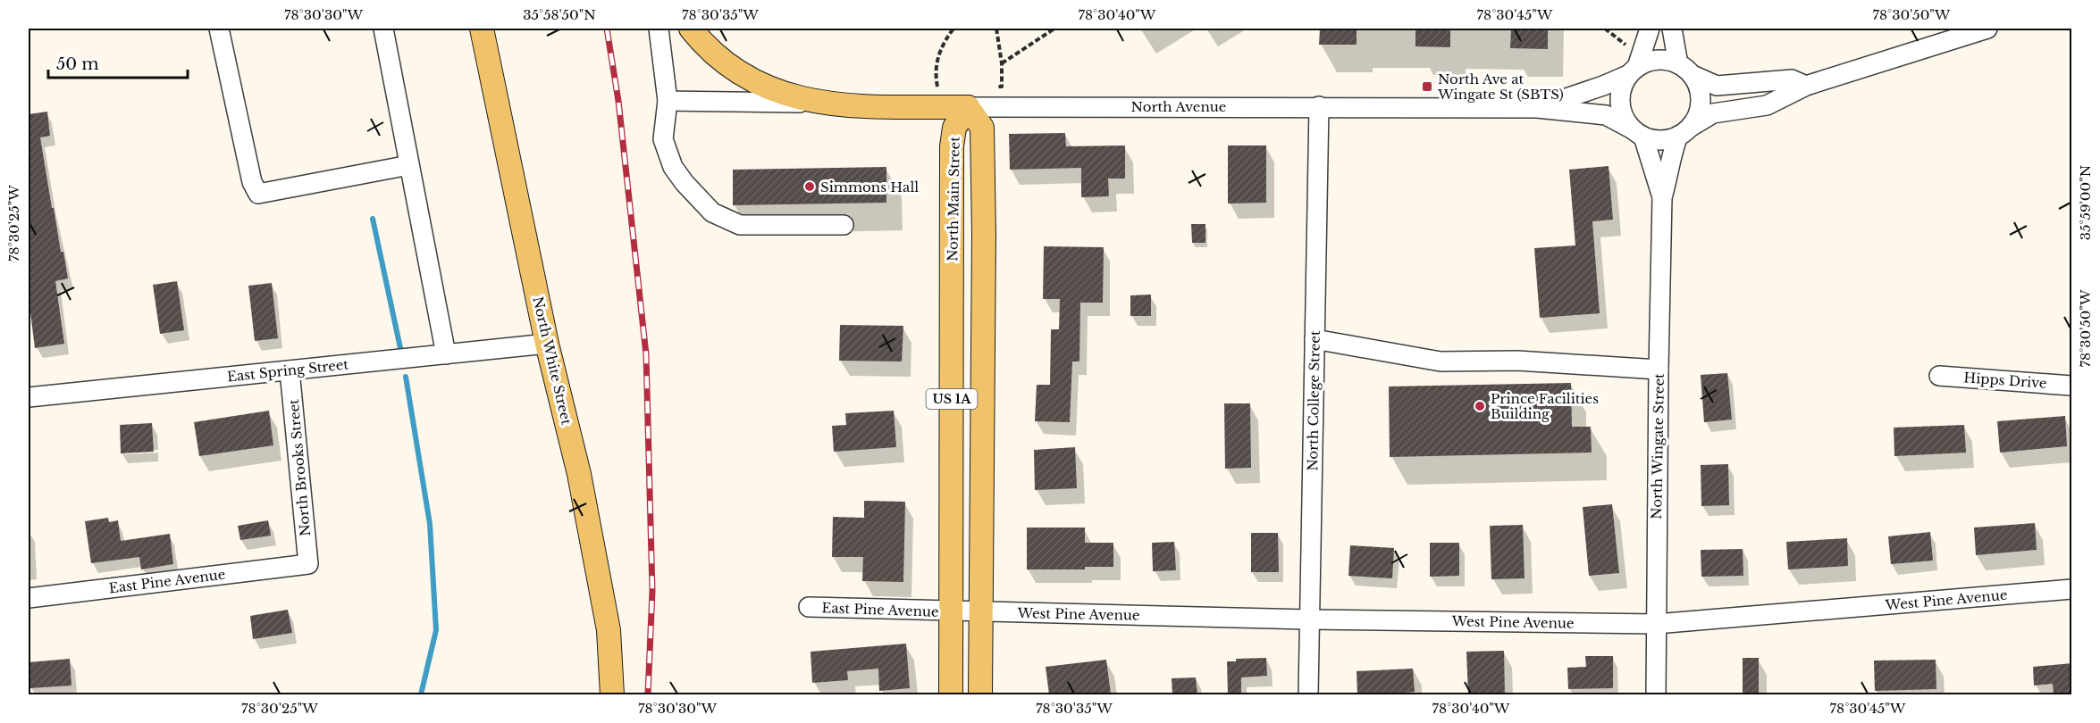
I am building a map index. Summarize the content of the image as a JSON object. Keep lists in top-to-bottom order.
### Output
{
  "streets": {
    "main road": [
      "North Avenue",
      "North Main Street",
      "North White Street",
      "US 1A"
    ],
    "street": [
      "East Spring Street",
      "Hipps Drive",
      "North College Street",
      "North Wingate Street",
      "North Brooks Street",
      "East Pine Avenue",
      "West Pine Avenue"
    ]
  },
  "crossings": [
    ["North Avenue", "North Main Street"],
    ["North Avenue", "North College Street"],
    ["North Avenue", "North Wingate Street"],
    ["North Main Street", "East Pine Avenue"],
    ["North Main Street", "West Pine Avenue"],
    ["North White Street", "East Spring Street"],
    ["East Spring Street", "North Brooks Street"],
    ["North College Street", "West Pine Avenue"],
    ["North Wingate Street", "West Pine Avenue"],
    ["North Brooks Street", "East Pine Avenue"],
    ["East Pine Avenue", "West Pine Avenue"]
  ],
  "places": {
    "transit": ["North Ave at Wingate St (SBTS)"],
    "other": ["Simmons Hall", "Prince Facilities Building"]
  },
  "scale_bar": "50 m",
  "coordinates": [
    "78°30'30\"W",
    "35°58'50\"N",
    "78°30'35\"W",
    "78°30'40\"W",
    "78°30'45\"W",
    "78°30'50\"W",
    "35°59'00\"N",
    "78°30'25\"W"
  ]
}
